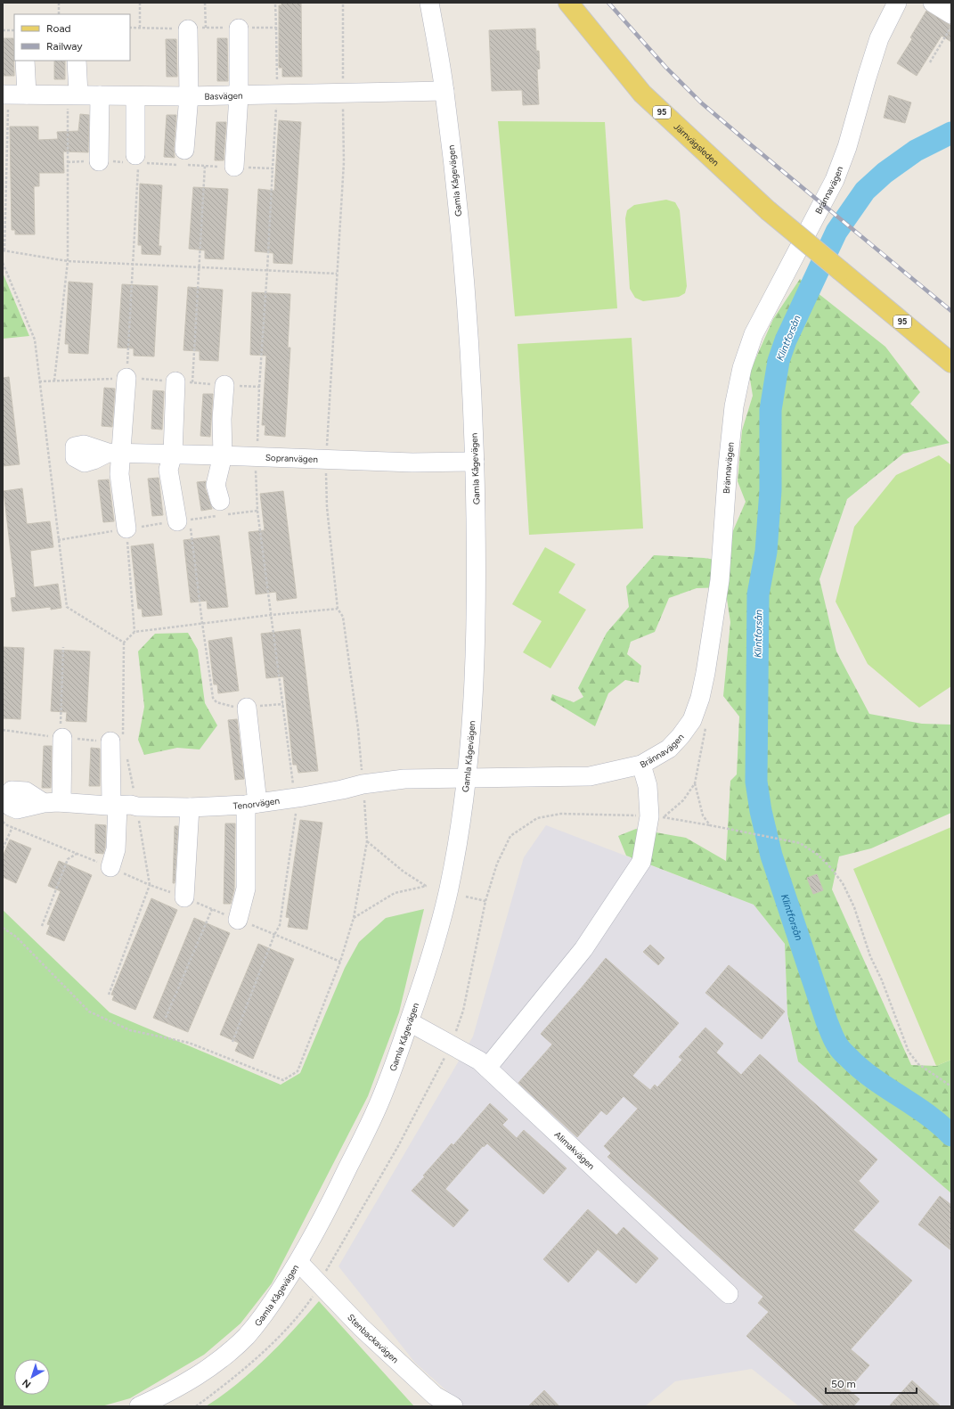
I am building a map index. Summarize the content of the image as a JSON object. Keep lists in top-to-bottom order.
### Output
{
  "streets": {
    "main road": ["95", "Järnvägsleden"],
    "street": [
      "Basvägen",
      "Gamla Kågevägen",
      "Brännavägen",
      "Sopranvägen",
      "Tenorvägen",
      "Alimakvägen",
      "Stenbackavägen"
    ]
  },
  "crossings": [
    ["Basvägen", "Gamla Kågevägen"],
    ["Gamla Kågevägen", "Brännavägen"],
    ["Gamla Kågevägen", "Sopranvägen"],
    ["Gamla Kågevägen", "Tenorvägen"],
    ["Gamla Kågevägen", "Alimakvägen"],
    ["Gamla Kågevägen", "Stenbackavägen"],
    ["Brännavägen", "Tenorvägen"]
  ],
  "water": ["Klintforsån"],
  "legend": ["Road", "Railway"],
  "scale_bar": "50 m",
  "north": "bottom left"
}
